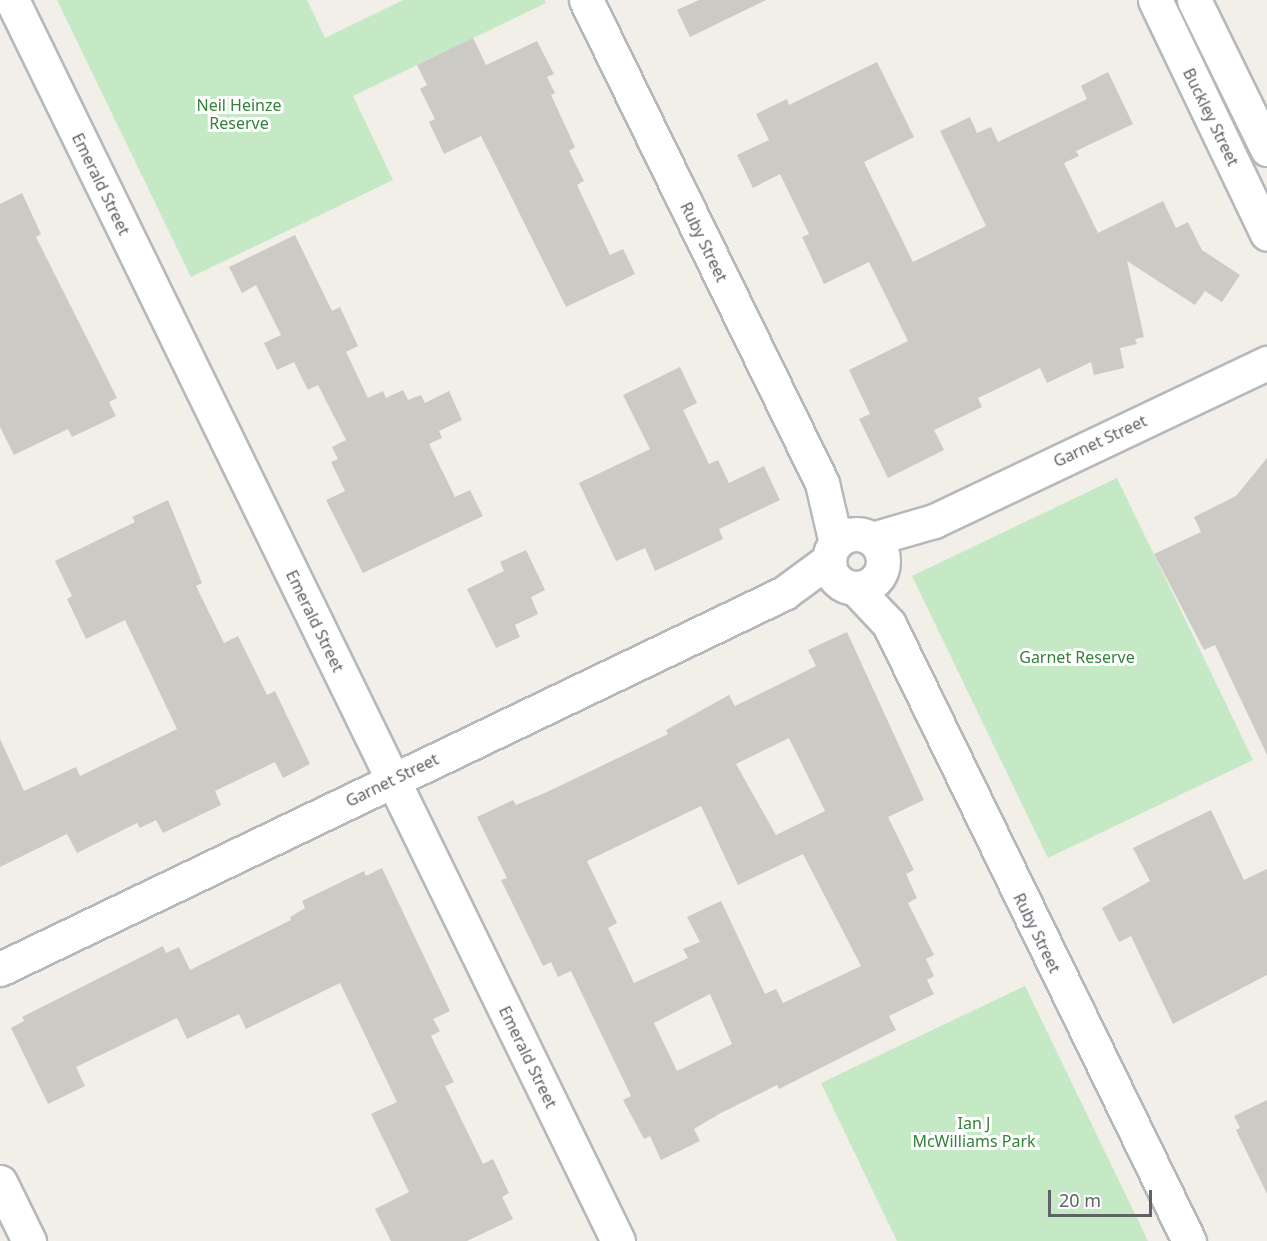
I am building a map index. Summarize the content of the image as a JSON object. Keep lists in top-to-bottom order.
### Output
{
  "streets": {
    "street": [
      "Buckley Street",
      "Emerald Street",
      "Ruby Street",
      "Garnet Street"
    ]
  },
  "crossings": [
    ["Emerald Street", "Garnet Street"],
    ["Ruby Street", "Garnet Street"]
  ],
  "parks": ["Neil Heinze Reserve", "Garnet Reserve", "Ian J McWilliams Park"],
  "scale_bar": "20 m"
}
